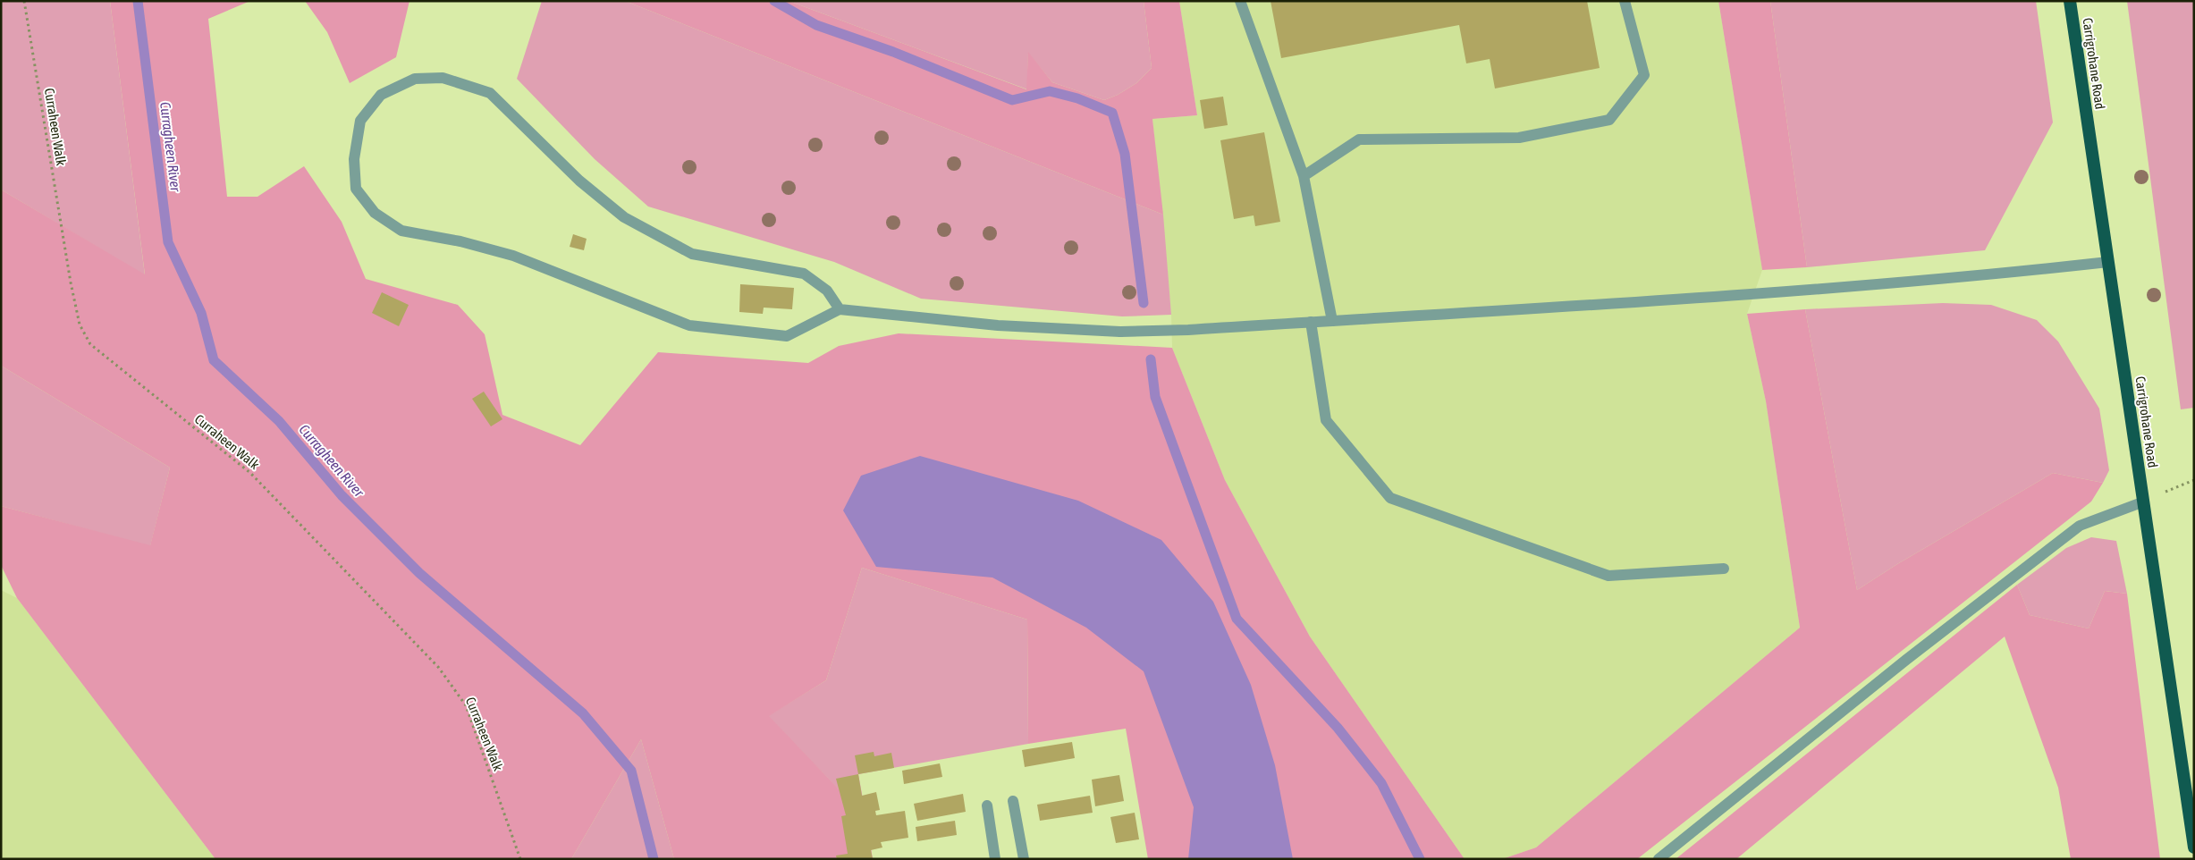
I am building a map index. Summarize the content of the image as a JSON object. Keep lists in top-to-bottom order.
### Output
{
  "streets": {
    "highway": ["Carrigrohane Road"],
    "path": ["Curraheen Walk"]
  },
  "water": ["Curragheen River"]
}
